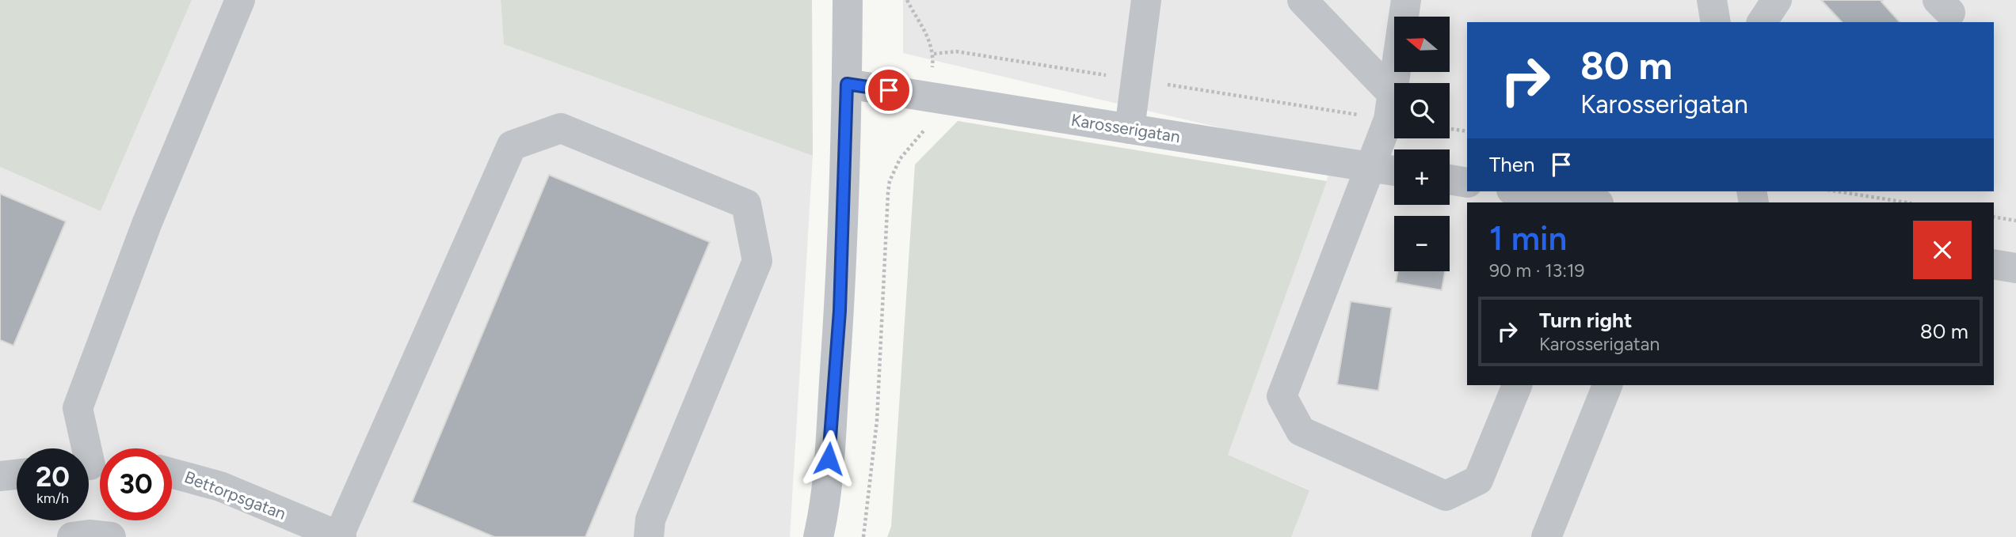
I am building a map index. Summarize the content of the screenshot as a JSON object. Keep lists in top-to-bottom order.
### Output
{
  "streets": {
    "street": ["Karosserigatan", "Bettorpsgatan"]
  },
  "north": "left",
  "page": {
    "map_buttons": ["+", "−"],
    "turn": ["80 m", "Karosserigatan"],
    "then": "Then",
    "heading": ["1 min", "90 m · 13:19"],
    "list": [
      {
        "name": "Turn right",
        "note": "Karosserigatan",
        "value": "80 m"
      }
    ],
    "speed": "20 km/h",
    "limit": "30"
  }
}
